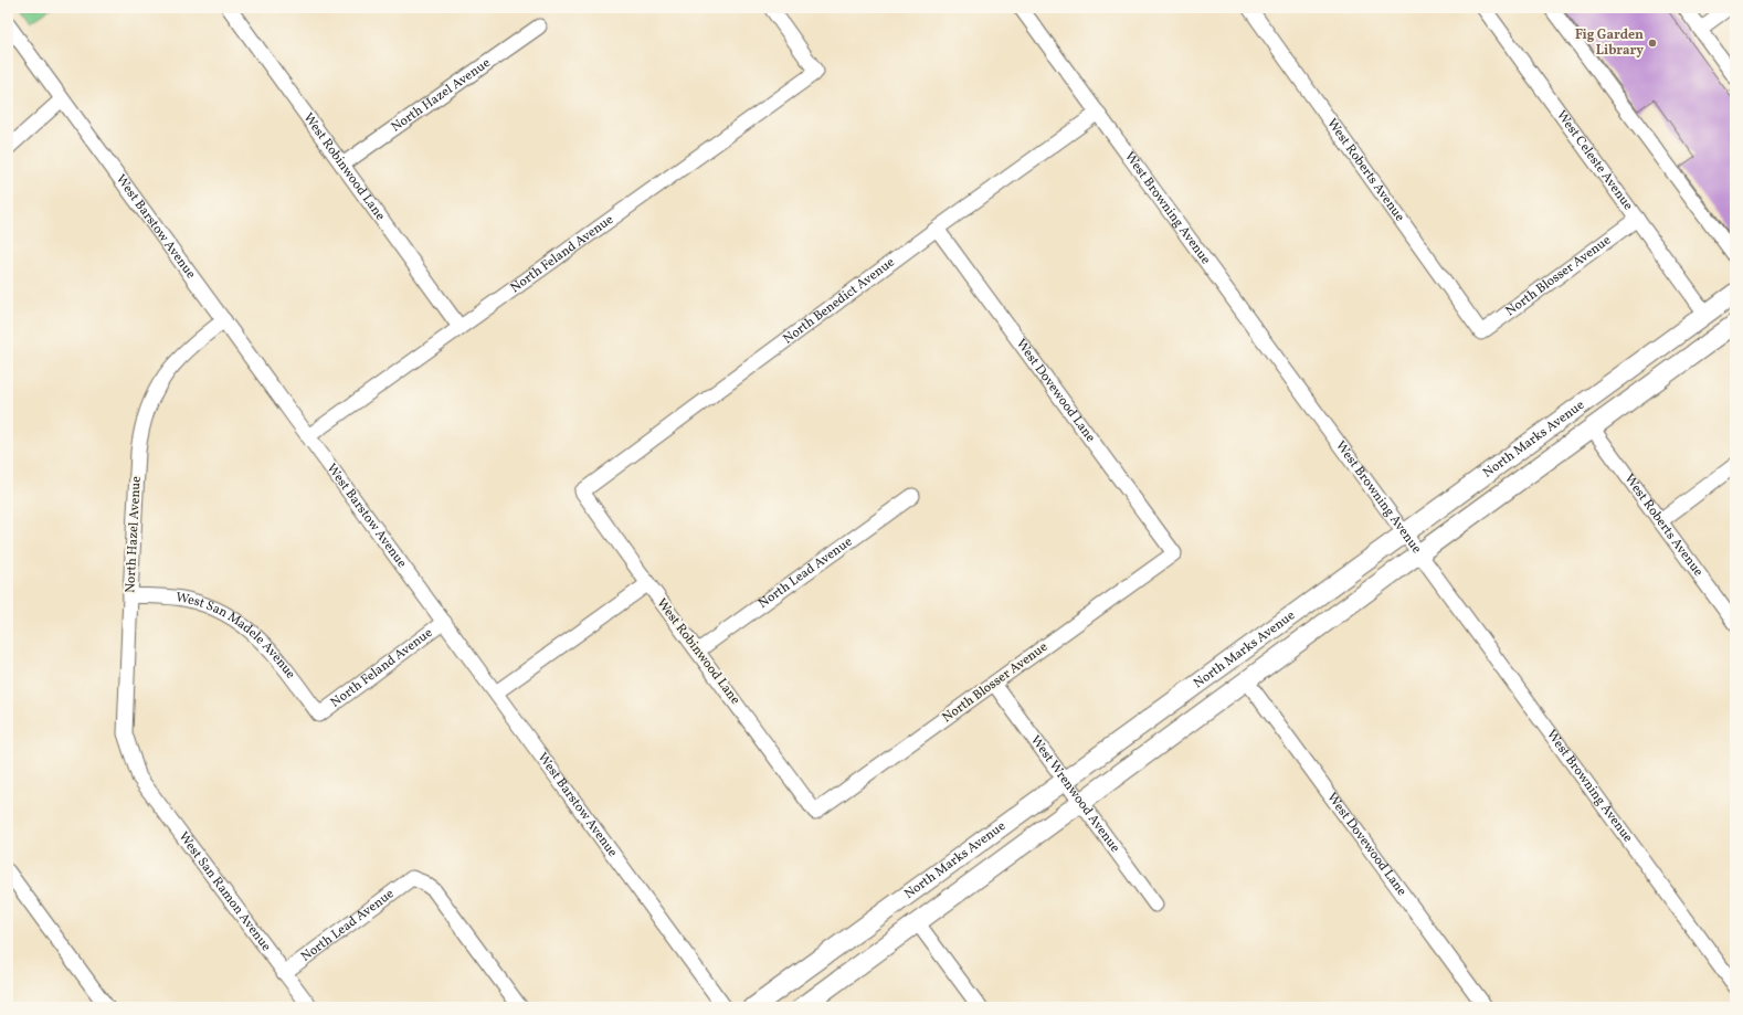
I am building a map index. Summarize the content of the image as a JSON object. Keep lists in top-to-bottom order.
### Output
{
  "streets": {
    "main road": ["North Marks Avenue"],
    "street": [
      "North Hazel Avenue",
      "West Celeste Avenue",
      "West Robinwood Lane",
      "West Roberts Avenue",
      "West Browning Avenue",
      "West Barstow Avenue",
      "North Feland Avenue",
      "North Blosser Avenue",
      "North Benedict Avenue",
      "West Dovewood Lane",
      "North Lead Avenue",
      "West San Madele Avenue",
      "West Wrenwood Avenue",
      "West San Ramon Avenue"
    ]
  },
  "crossings": [
    ["North Hazel Avenue", "West Robinwood Lane"],
    ["North Hazel Avenue", "West Barstow Avenue"],
    ["North Hazel Avenue", "West San Madele Avenue"],
    ["North Hazel Avenue", "West San Ramon Avenue"],
    ["West Celeste Avenue", "North Blosser Avenue"],
    ["West Celeste Avenue", "North Marks Avenue"],
    ["West Robinwood Lane", "North Feland Avenue"],
    ["West Robinwood Lane", "North Blosser Avenue"],
    ["West Robinwood Lane", "North Benedict Avenue"],
    ["West Robinwood Lane", "North Lead Avenue"],
    ["West Roberts Avenue", "North Blosser Avenue"],
    ["West Roberts Avenue", "North Marks Avenue"],
    ["West Browning Avenue", "North Benedict Avenue"],
    ["West Browning Avenue", "North Marks Avenue"],
    ["West Barstow Avenue", "North Feland Avenue"],
    ["North Feland Avenue", "West San Madele Avenue"],
    ["North Blosser Avenue", "West Dovewood Lane"],
    ["North Blosser Avenue", "West Wrenwood Avenue"],
    ["North Benedict Avenue", "West Dovewood Lane"],
    ["West Dovewood Lane", "North Marks Avenue"],
    ["North Marks Avenue", "West Wrenwood Avenue"],
    ["North Lead Avenue", "West San Ramon Avenue"]
  ],
  "places": ["Fig Garden Library"]
}
